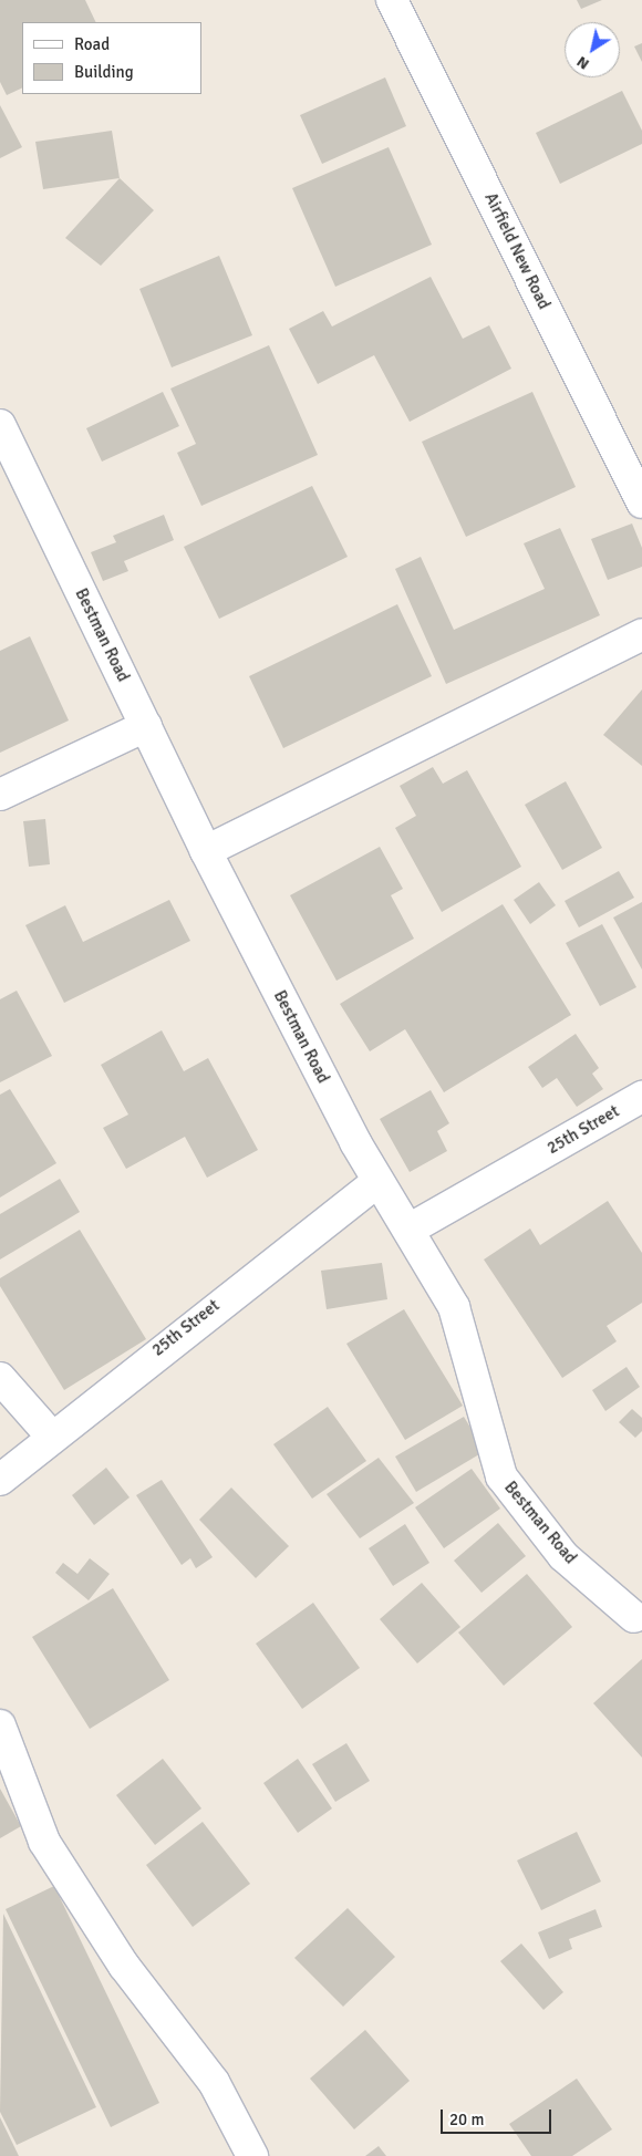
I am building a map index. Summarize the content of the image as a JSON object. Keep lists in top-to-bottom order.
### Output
{
  "streets": {
    "street": ["Airfield New Road", "Bestman Road", "25th Street"]
  },
  "crossings": [
    ["Bestman Road", "25th Street"]
  ],
  "legend": ["Road", "Building"],
  "scale_bar": "20 m",
  "north": "bottom left"
}
